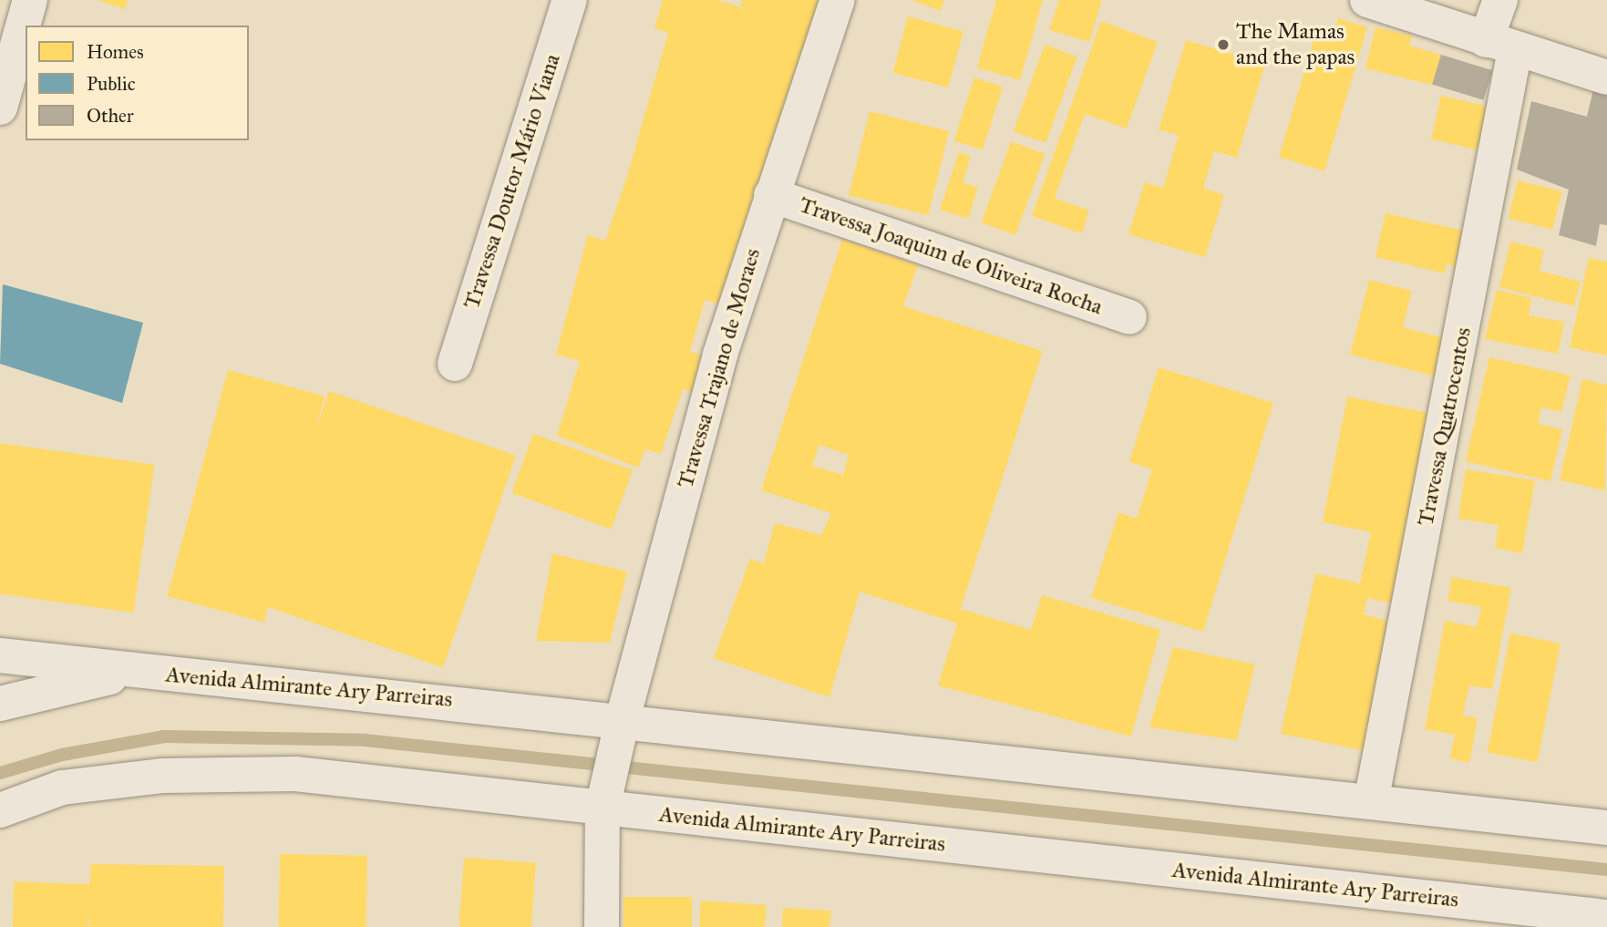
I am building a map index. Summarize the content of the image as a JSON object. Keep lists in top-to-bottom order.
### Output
{
  "streets": {
    "street": [
      "Travessa Doutor Mário Viana",
      "Travessa Joaquim de Oliveira Rocha",
      "Travessa Trajano de Moraes",
      "Travessa Quatrocentos",
      "Avenida Almirante Ary Parreiras"
    ]
  },
  "crossings": [
    ["Travessa Joaquim de Oliveira Rocha", "Travessa Trajano de Moraes"],
    ["Travessa Trajano de Moraes", "Avenida Almirante Ary Parreiras"],
    ["Travessa Quatrocentos", "Avenida Almirante Ary Parreiras"]
  ],
  "places": ["The Mamas and the papas"],
  "legend": ["Homes", "Public", "Other"]
}
